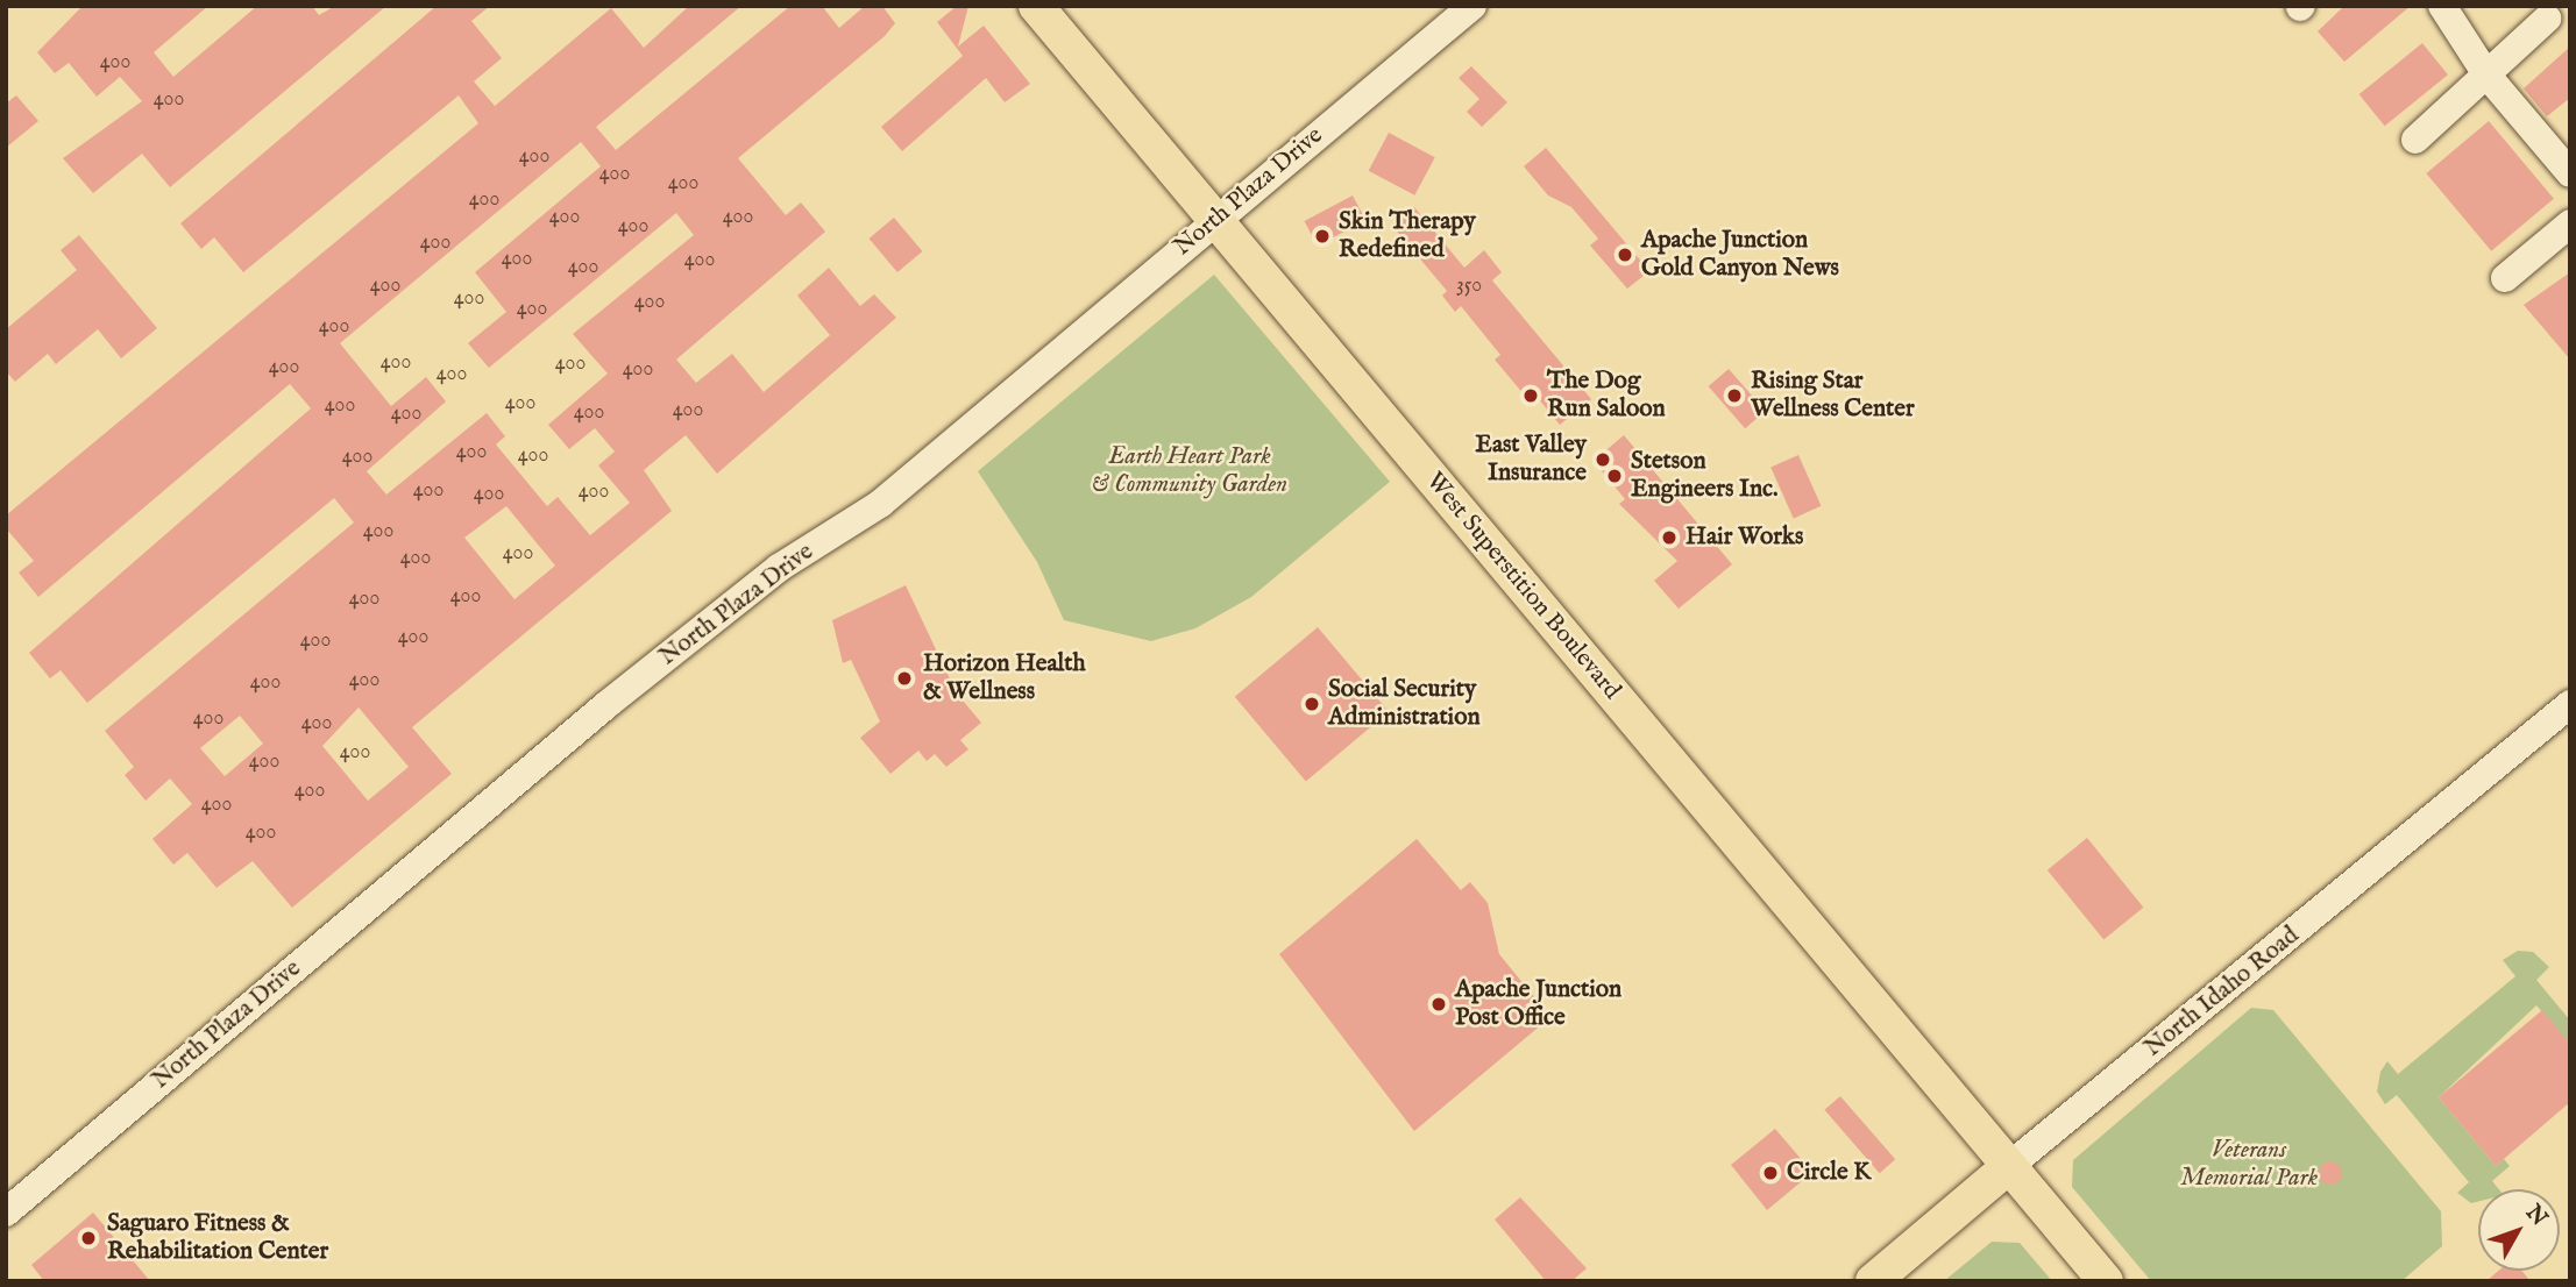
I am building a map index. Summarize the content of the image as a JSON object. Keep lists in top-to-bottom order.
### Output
{
  "streets": {
    "main road": ["West Superstition Boulevard", "North Idaho Road"],
    "street": ["North Plaza Drive"]
  },
  "crossings": [
    ["North Plaza Drive", "West Superstition Boulevard"],
    ["West Superstition Boulevard", "North Idaho Road"]
  ],
  "parks": ["Earth Heart Park & Community Garden", "Veterans Memorial Park"],
  "places": [
    "Skin Therapy Redefined",
    "Apache Junction Gold Canyon News",
    "The Dog Run Saloon",
    "Rising Star Wellness Center",
    "East Valley Insurance",
    "Stetson Engineers Inc.",
    "Hair Works",
    "Horizon Health & Wellness",
    "Social Security Administration",
    "Apache Junction Post Office",
    "Circle K",
    "Saguaro Fitness & Rehabilitation Center"
  ],
  "house_numbers": [
    "400",
    "400",
    "400",
    "400",
    "400",
    "400",
    "400",
    "400",
    "400",
    "400",
    "400",
    "400",
    "400",
    "400",
    "350",
    "400",
    "400",
    "400",
    "400",
    "400",
    "400",
    "400",
    "400",
    "400",
    "400",
    "400",
    "400",
    "400",
    "400",
    "400",
    "400",
    "400",
    "400",
    "400",
    "400",
    "400",
    "400",
    "400",
    "400",
    "400",
    "400",
    "400",
    "400",
    "400",
    "400",
    "400",
    "400",
    "400",
    "400",
    "400",
    "400"
  ],
  "north": "top right"
}
